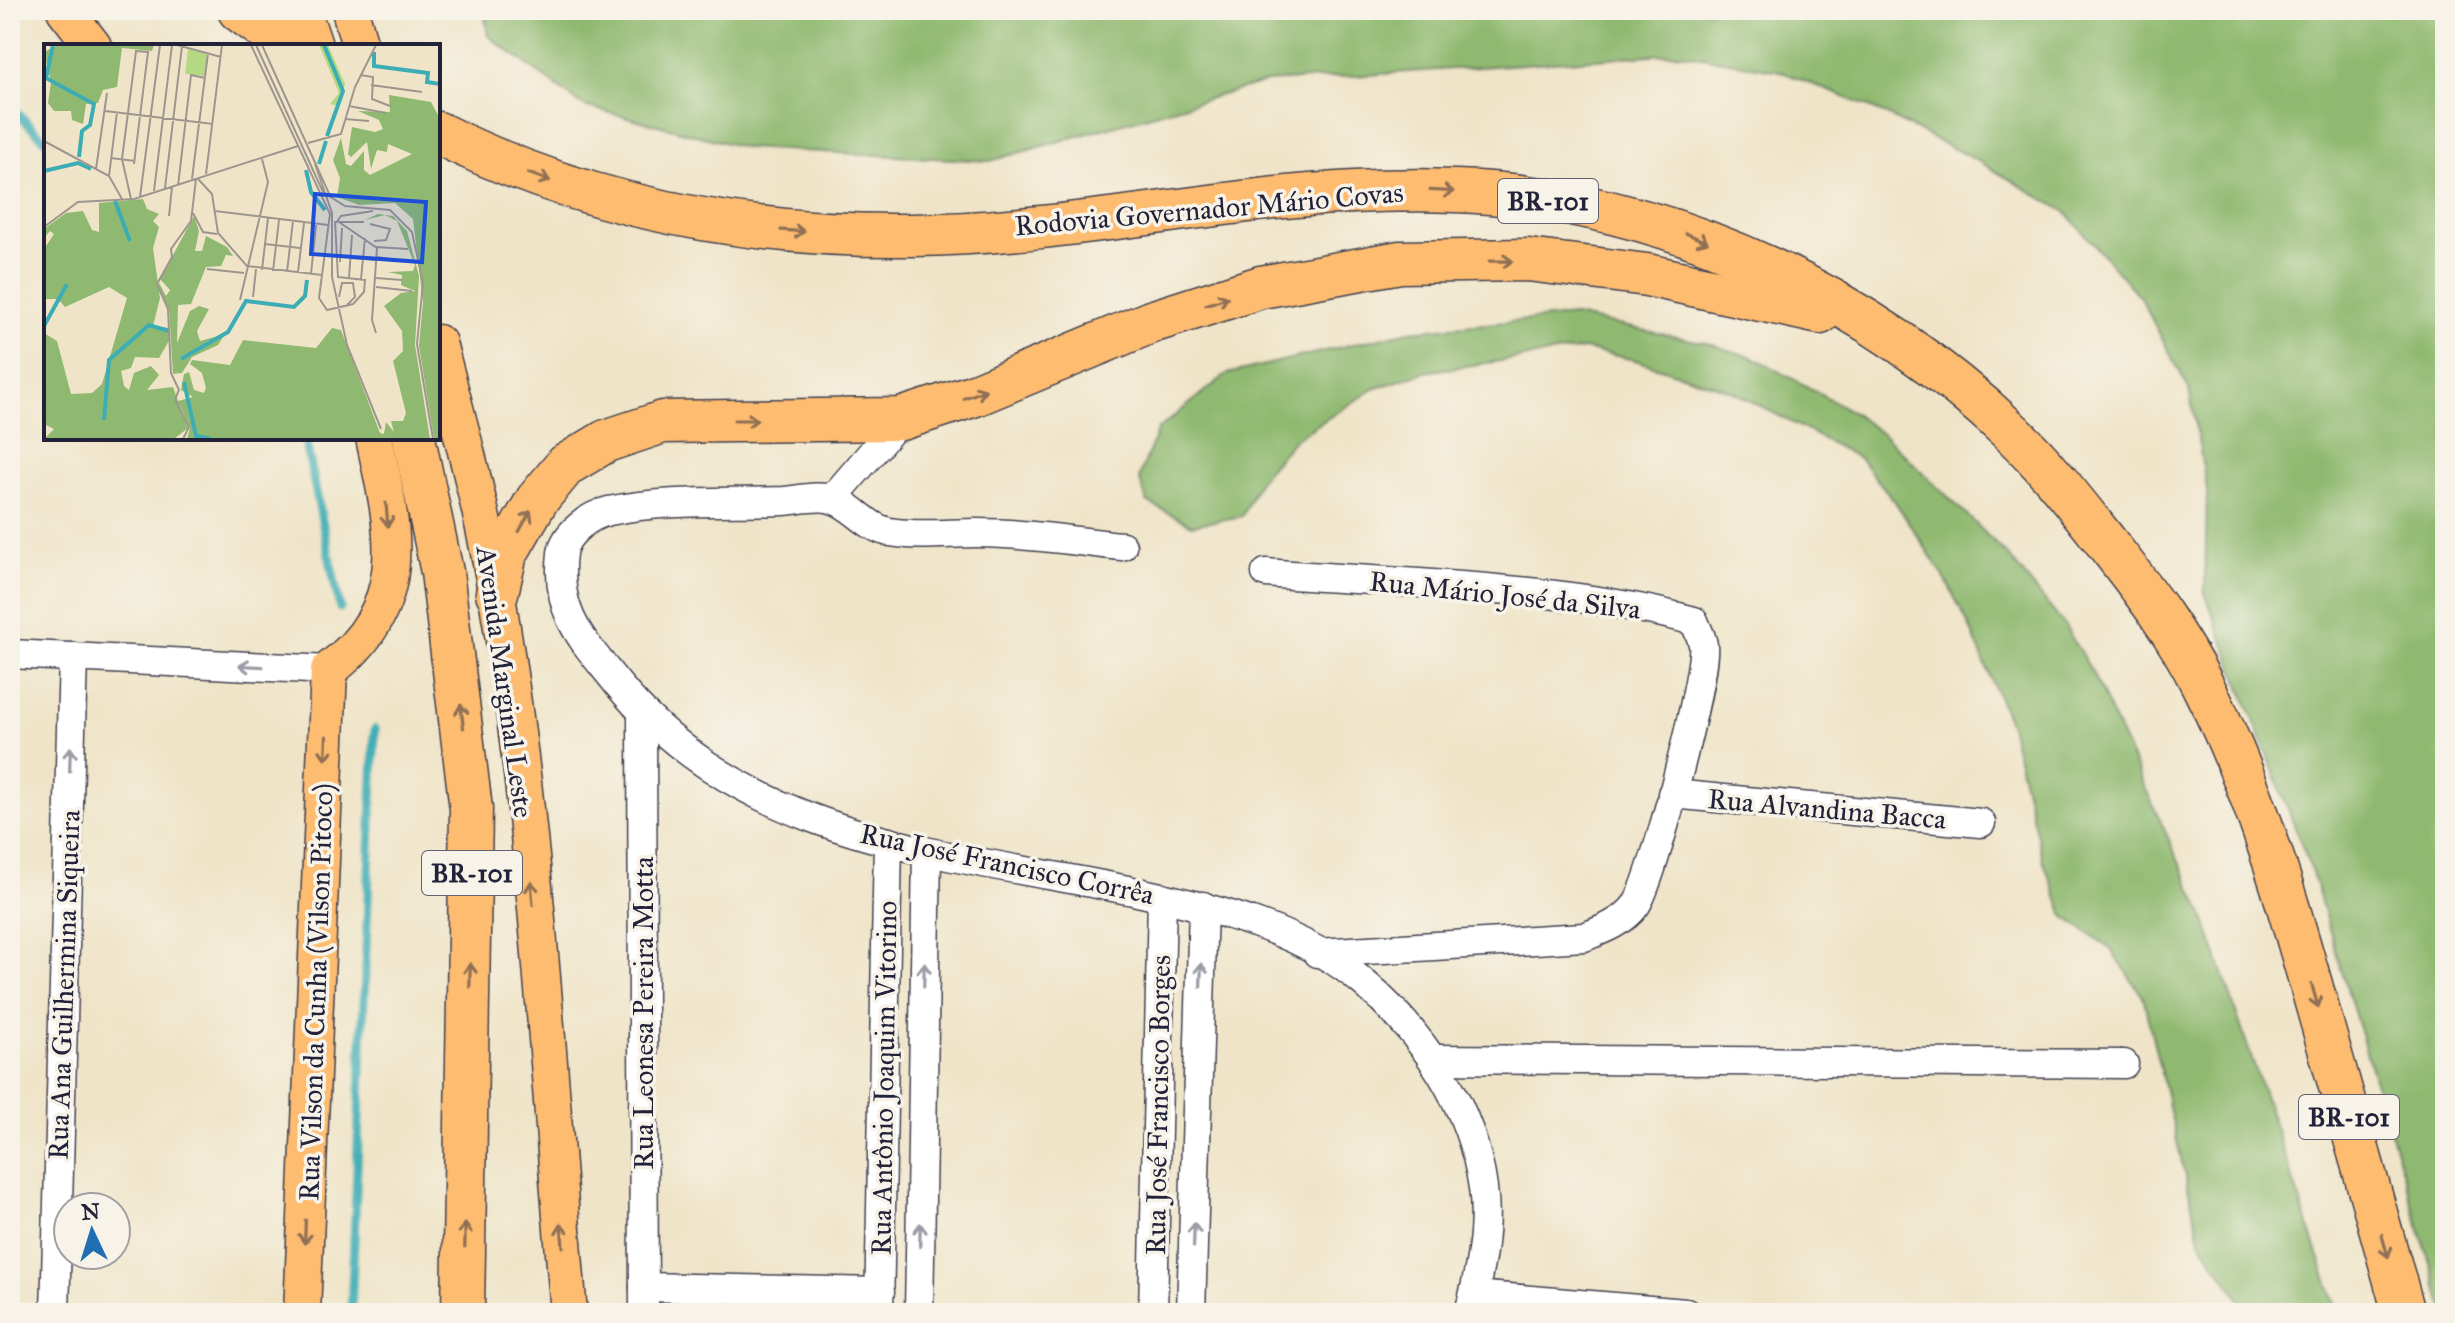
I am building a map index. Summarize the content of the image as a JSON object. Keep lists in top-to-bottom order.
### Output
{
  "streets": {
    "highway": ["BR-101", "Rodovia Governador Mário Covas"],
    "main road": ["Avenida Marginal Leste", "Rua Vilson da Cunha (Vilson Pitoco)"],
    "street": [
      "Rua Mário José da Silva",
      "Rua Alvandina Bacca",
      "Rua José Francisco Corrêa",
      "Rua Ana Guilhermina Siqueira",
      "Rua Leonesa Pereira Motta",
      "Rua Antônio Joaquim Vitorino",
      "Rua José Francisco Borges"
    ]
  },
  "crossings": [
    ["Rua Mário José da Silva", "Rua Alvandina Bacca"],
    ["Rua Mário José da Silva", "Rua José Francisco Corrêa"],
    ["Rua José Francisco Corrêa", "Rua Leonesa Pereira Motta"],
    ["Rua José Francisco Corrêa", "Rua Antônio Joaquim Vitorino"],
    ["Rua José Francisco Corrêa", "Rua José Francisco Borges"]
  ],
  "one_way": [
    "Rodovia Governador Mário Covas",
    "Avenida Marginal Leste",
    "Rua Ana Guilhermina Siqueira",
    "Rua Vilson da Cunha (Vilson Pitoco)"
  ],
  "north": "top"
}
